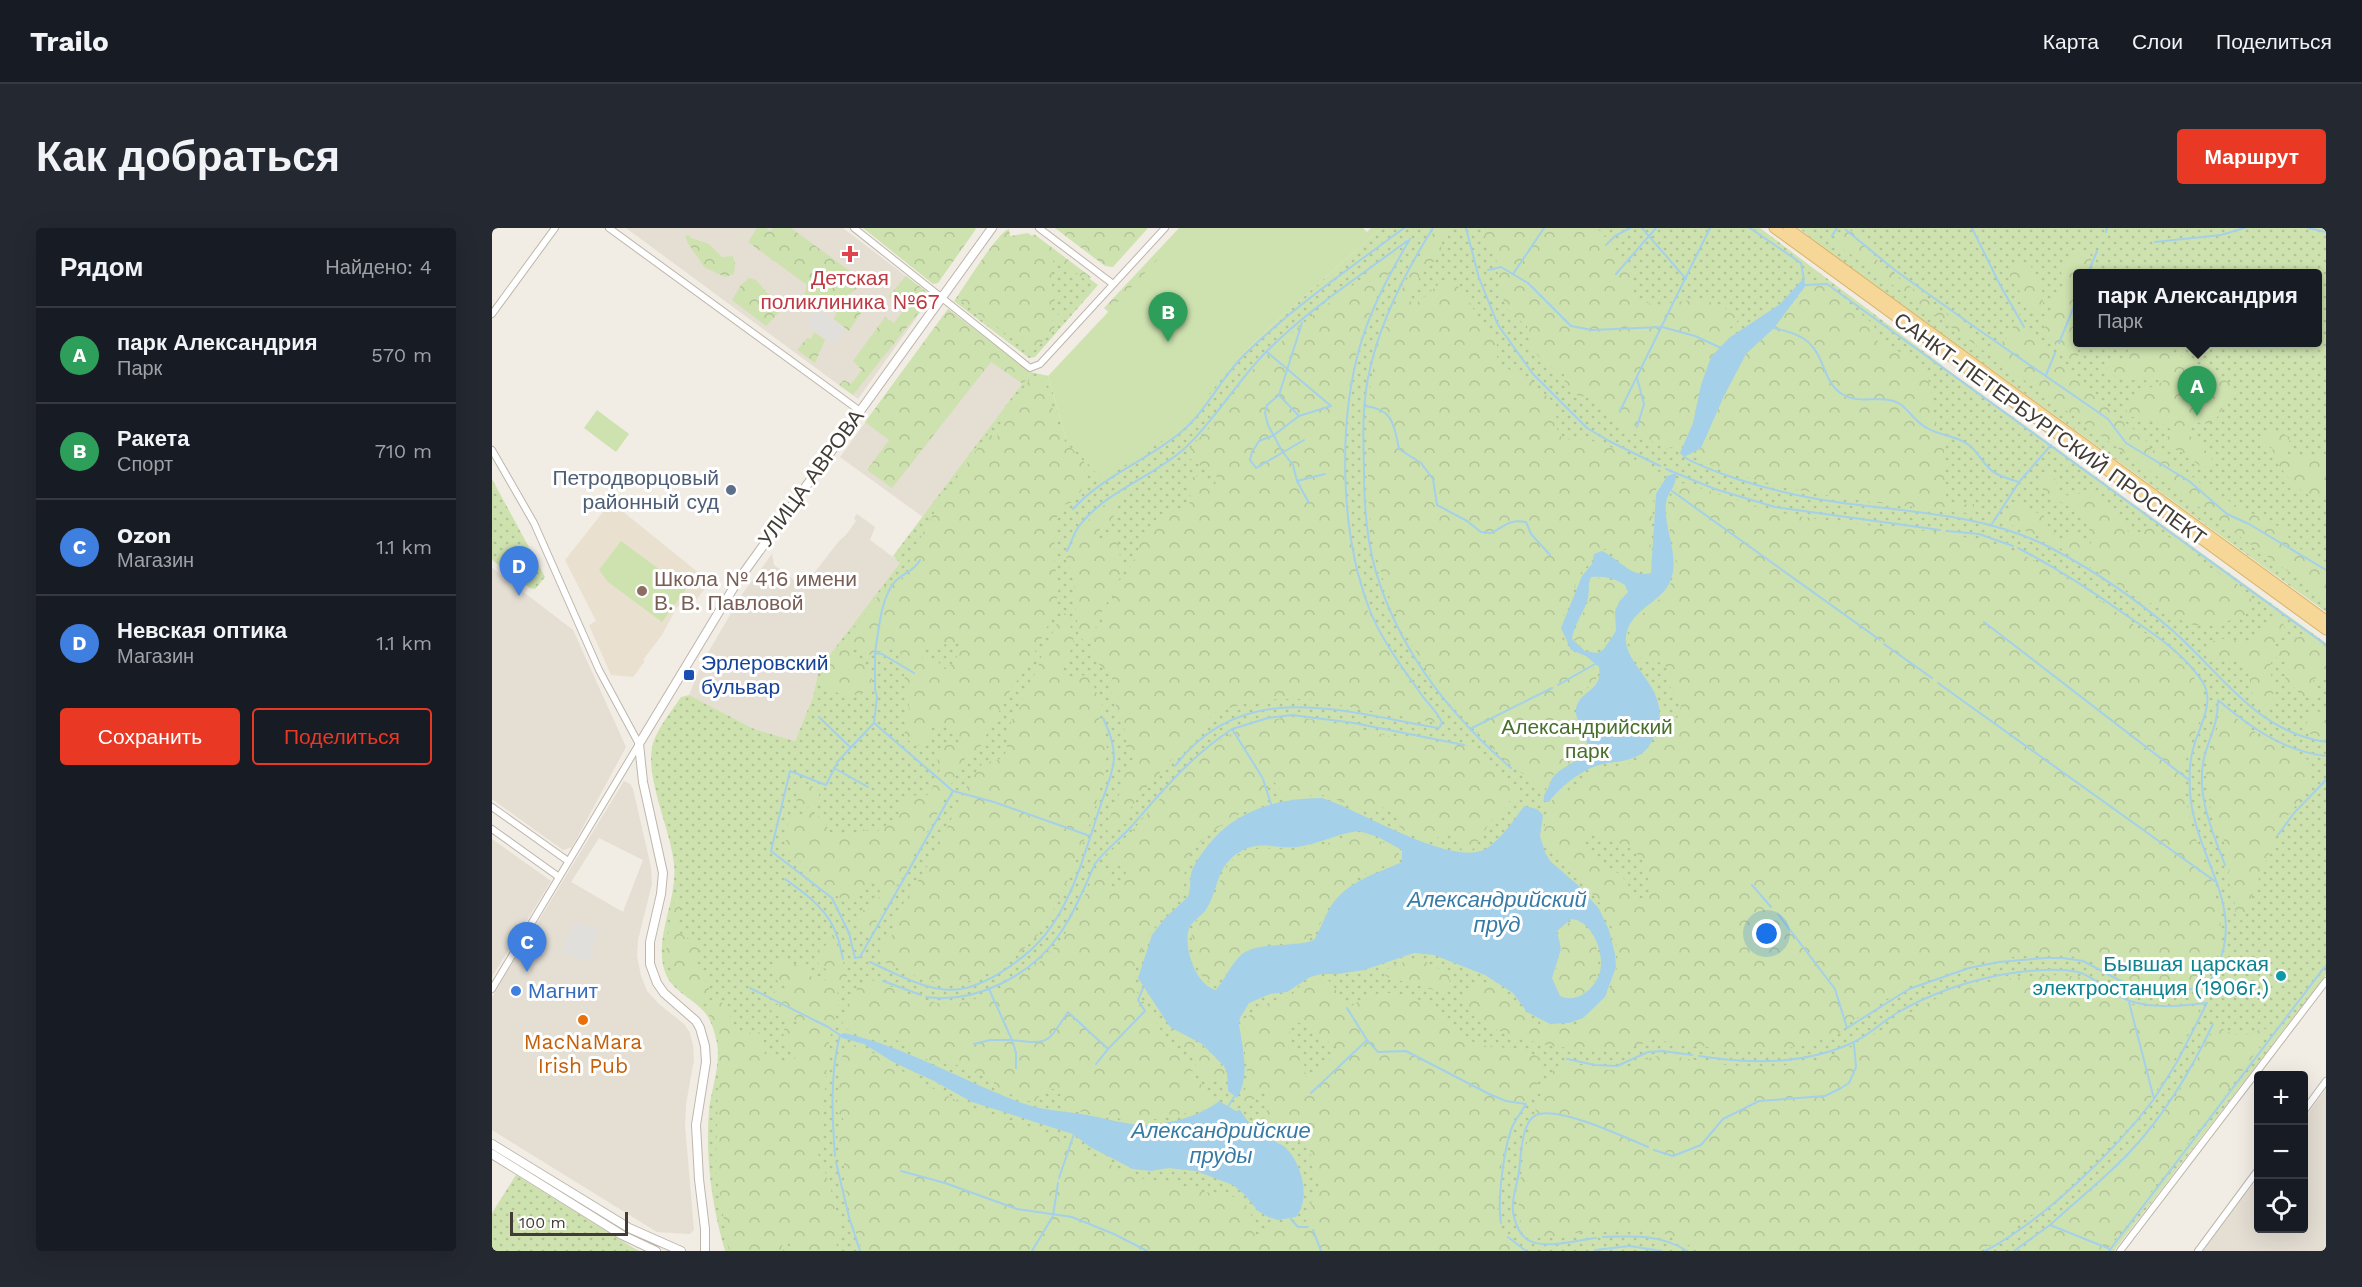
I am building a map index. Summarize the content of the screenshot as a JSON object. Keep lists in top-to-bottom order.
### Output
{
  "streets": {
    "main road": ["САНКТ-ПЕТЕРБУРГСКИЙ ПРОСПЕКТ"],
    "street": ["УЛИЦА АВРОВА"]
  },
  "water": ["Александрийский пруд", "Александрийские пруды"],
  "parks": ["Александрийский парк"],
  "places": {
    "health": ["Детская поликлиника №67"],
    "other": [
      "Петродворцовый районный суд",
      "Школа № 416 имени В. В. Павловой",
      "Бывшая царская электростанция (1906г.)",
      "Магнит",
      "MacNaMara Irish Pub"
    ],
    "transit": ["Эрлеровский бульвар"]
  },
  "scale_bar": "100 m",
  "page": {
    "header": "Trailo",
    "nav": ["Карта", "Слои", "Поделиться"],
    "buttons": [
      "Маршрут",
      ["Сохранить", "Поделиться"]
    ],
    "title": "Как добраться",
    "heading": ["Рядом", "Найдено: 4"],
    "popup": ["парк Александрия", "Парк"],
    "pins": [
      "B",
      "A",
      "D",
      "C"
    ],
    "list": [
      {
        "mark": "A",
        "name": "парк Александрия",
        "note": "Парк",
        "value": "570 m"
      },
      {
        "mark": "B",
        "name": "Ракета",
        "note": "Спорт",
        "value": "710 m"
      },
      {
        "mark": "C",
        "name": "Ozon",
        "note": "Магазин",
        "value": "1.1 km"
      },
      {
        "mark": "D",
        "name": "Невская оптика",
        "note": "Магазин",
        "value": "1.1 km"
      }
    ],
    "map_buttons": ["+", "−"],
    "scale": "100 m"
  }
}
